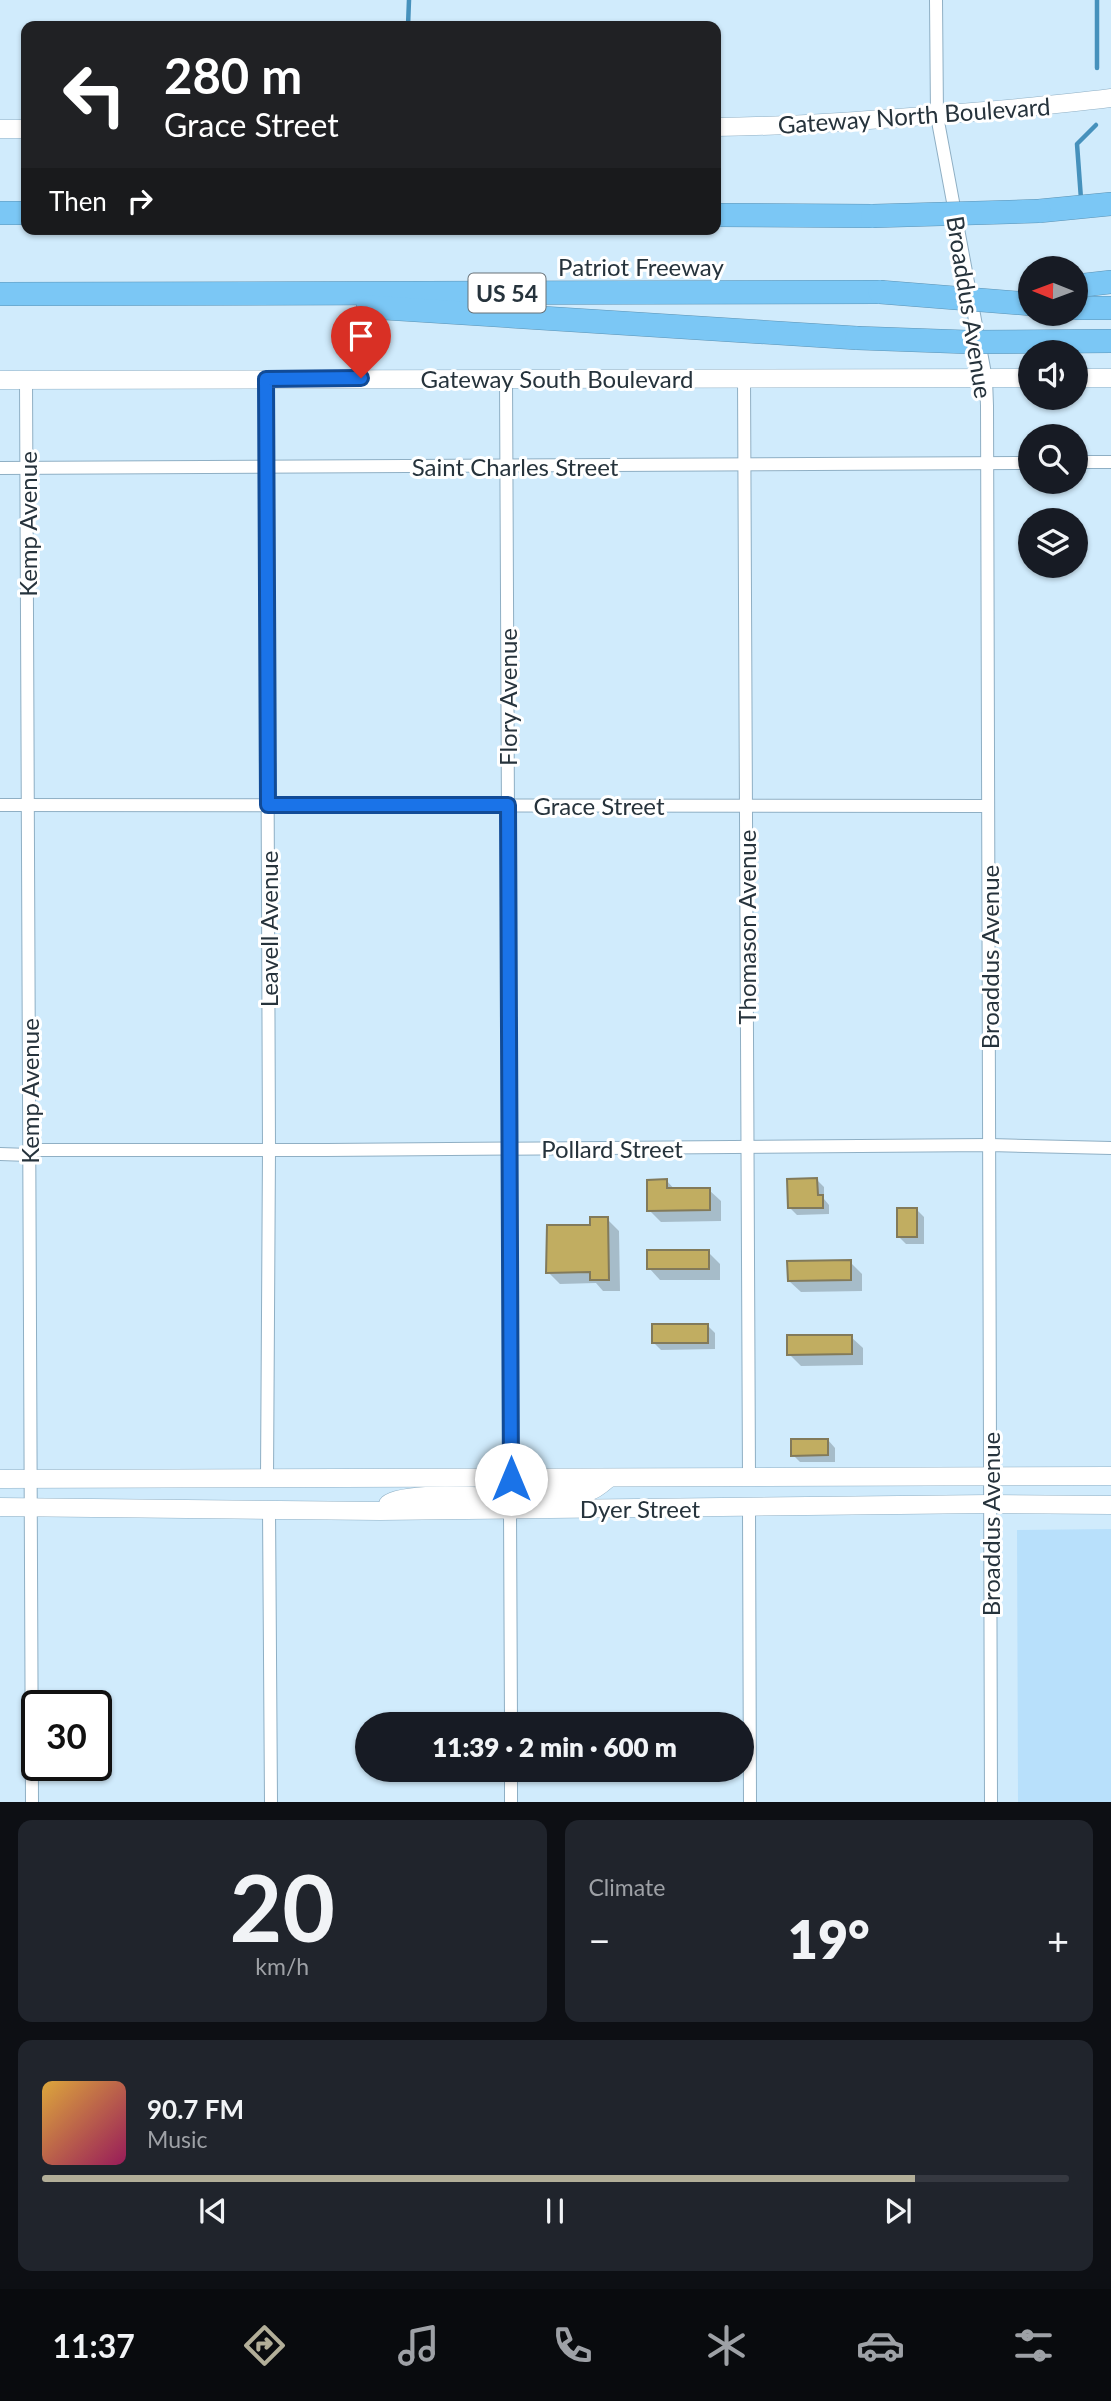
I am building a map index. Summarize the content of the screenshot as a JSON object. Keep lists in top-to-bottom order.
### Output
{
  "streets": {
    "highway": ["Patriot Freeway", "US 54"],
    "main road": ["Gateway North Boulevard", "Gateway South Boulevard", "Dyer Street"],
    "street": [
      "Broaddus Avenue",
      "Saint Charles Street",
      "Kemp Avenue",
      "Flory Avenue",
      "Grace Street",
      "Thomason Avenue",
      "Leavell Avenue",
      "Pollard Street"
    ]
  },
  "crossings": [
    ["Gateway North Boulevard", "Broaddus Avenue"],
    ["Broaddus Avenue", "Gateway South Boulevard"],
    ["Broaddus Avenue", "Saint Charles Street"],
    ["Broaddus Avenue", "Grace Street"],
    ["Broaddus Avenue", "Pollard Street"],
    ["Broaddus Avenue", "Dyer Street"],
    ["Gateway South Boulevard", "Kemp Avenue"],
    ["Gateway South Boulevard", "Flory Avenue"],
    ["Gateway South Boulevard", "Thomason Avenue"],
    ["Gateway South Boulevard", "Leavell Avenue"],
    ["Saint Charles Street", "Kemp Avenue"],
    ["Saint Charles Street", "Flory Avenue"],
    ["Saint Charles Street", "Thomason Avenue"],
    ["Saint Charles Street", "Leavell Avenue"],
    ["Kemp Avenue", "Grace Street"],
    ["Kemp Avenue", "Pollard Street"],
    ["Kemp Avenue", "Dyer Street"],
    ["Flory Avenue", "Grace Street"],
    ["Flory Avenue", "Pollard Street"],
    ["Flory Avenue", "Dyer Street"],
    ["Grace Street", "Thomason Avenue"],
    ["Grace Street", "Leavell Avenue"],
    ["Thomason Avenue", "Pollard Street"],
    ["Thomason Avenue", "Dyer Street"],
    ["Leavell Avenue", "Pollard Street"],
    ["Leavell Avenue", "Dyer Street"]
  ],
  "north": "left",
  "page": {
    "turn": ["280 m", "Grace Street"],
    "then": "Then",
    "limit": "30",
    "trip": "11:39 · 2 min · 600 m",
    "tile": [
      ["20", "km/h"],
      "Climate"
    ],
    "heat": ["−", "19°", "+"],
    "song": ["90.7 FM", "Music"],
    "tabs": "11:37"
  }
}
